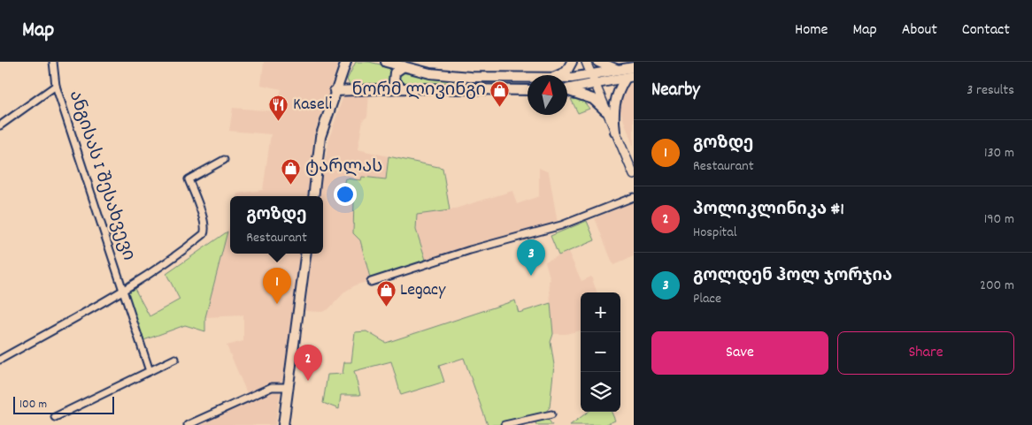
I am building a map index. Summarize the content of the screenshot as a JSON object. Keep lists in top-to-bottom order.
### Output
{
  "streets": {
    "street": ["ანგისას I შესახვევი"]
  },
  "places": {
    "shop": ["ნორმ ლივინგი", "ტარლას", "Legacy"],
    "restaurant": ["Kaseli"]
  },
  "scale_bar": "100 m",
  "north": "top",
  "page": {
    "header": "Map",
    "nav": [
      "Home",
      "Map",
      "About",
      "Contact"
    ],
    "heading": ["Nearby", "3 results"],
    "list": [
      {
        "mark": "1",
        "name": "გოზდე",
        "note": "Restaurant",
        "value": "130 m"
      },
      {
        "mark": "2",
        "name": "პოლიკლინიკა #1",
        "note": "Hospital",
        "value": "190 m"
      },
      {
        "mark": "3",
        "name": "გოლდენ ჰოლ ჯორჯია",
        "note": "Place",
        "value": "200 m"
      }
    ],
    "popup": ["გოზდე", "Restaurant"],
    "pins": ["3", "1", "2"],
    "map_buttons": ["+", "−"],
    "buttons": ["Save", "Share"],
    "scale": "100 m"
  }
}
